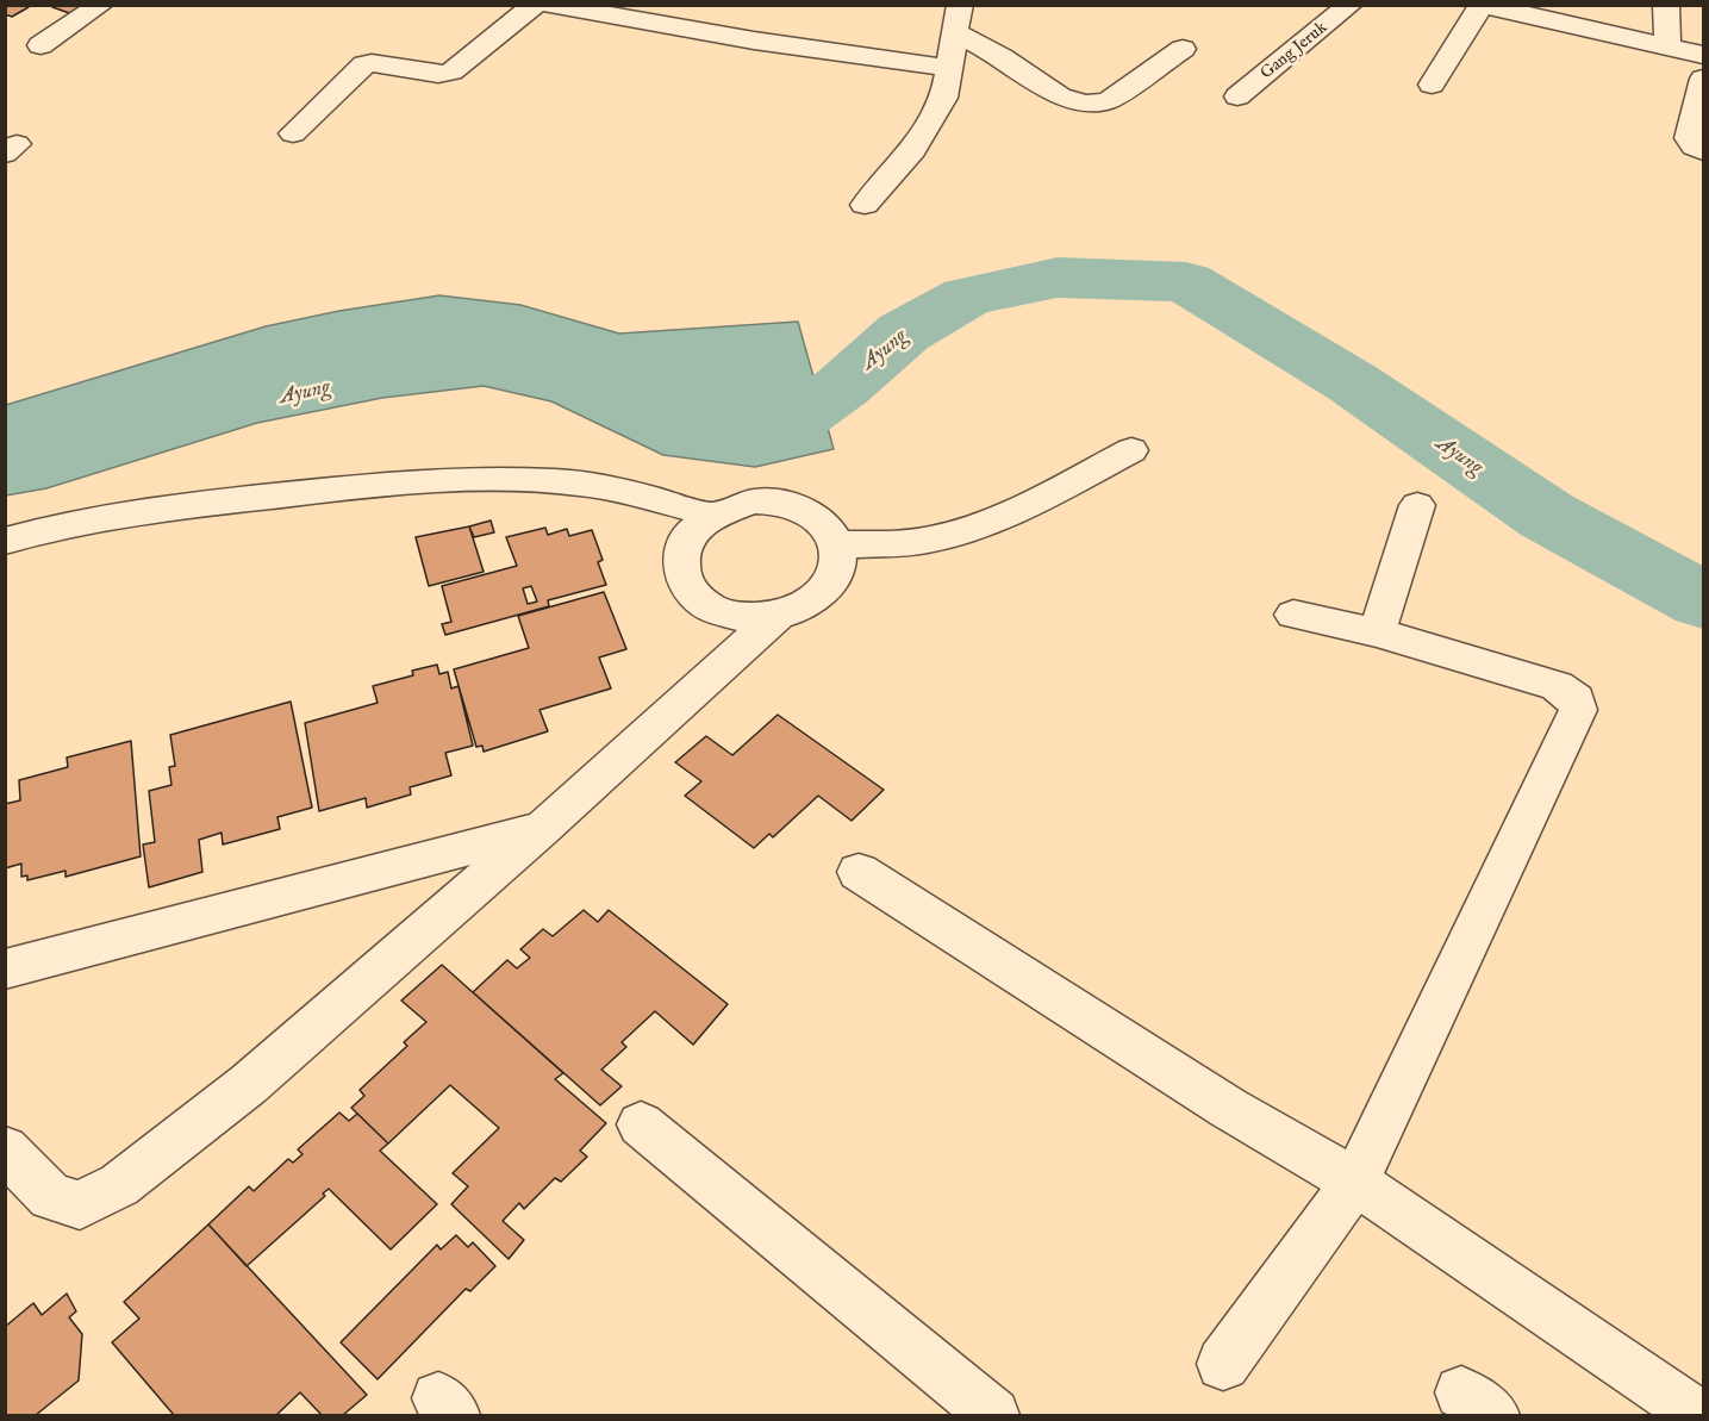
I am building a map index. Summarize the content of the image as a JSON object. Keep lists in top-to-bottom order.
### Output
{
  "streets": {
    "street": ["Gang Jeruk"]
  },
  "water": ["Ayung"]
}
